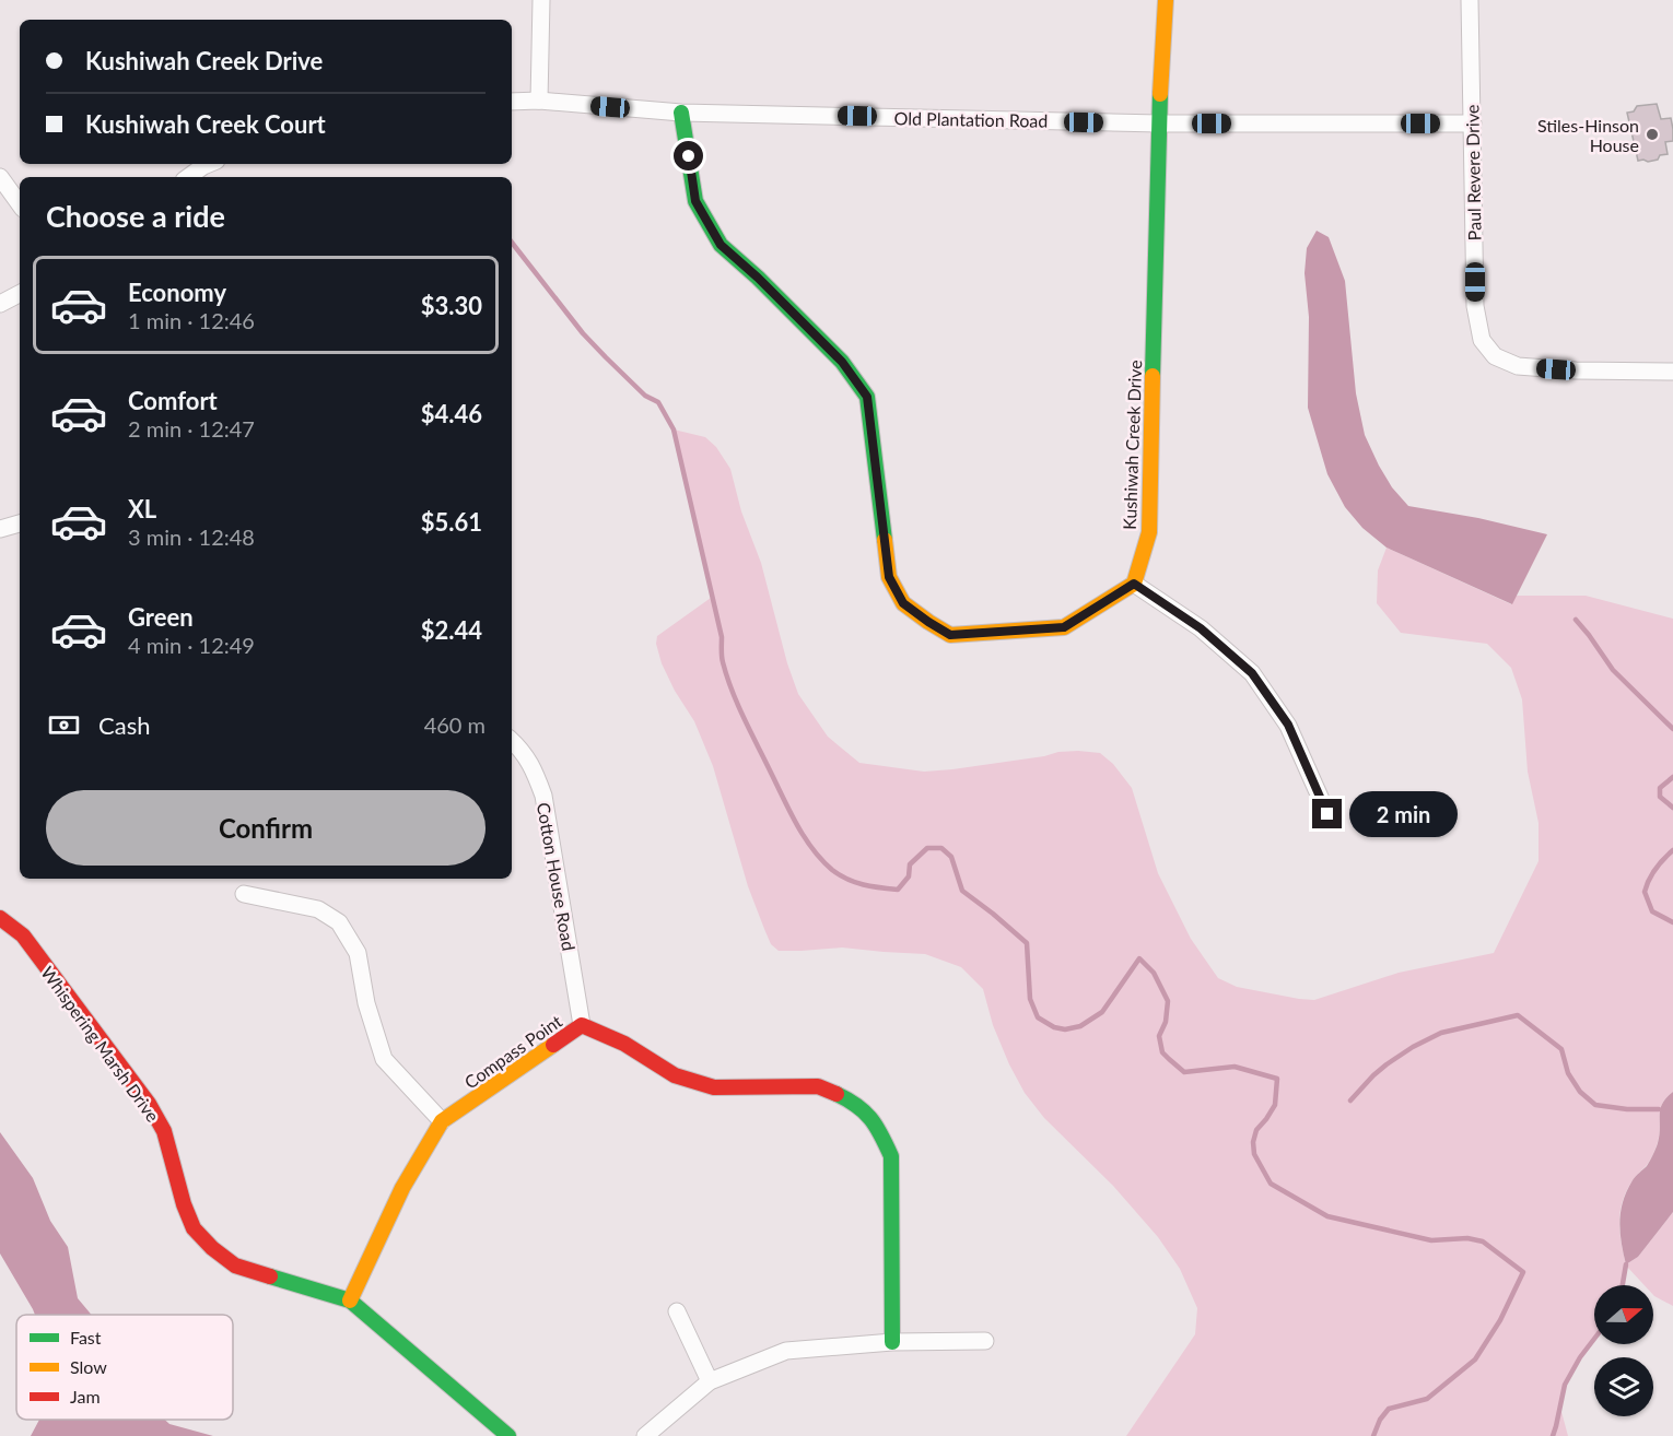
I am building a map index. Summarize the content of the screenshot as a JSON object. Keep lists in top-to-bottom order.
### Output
{
  "streets": {
    "street": [
      "Old Plantation Road",
      "Paul Revere Drive",
      "Kushiwah Creek Drive",
      "Cotton House Road",
      "Whispering Marsh Drive",
      "Compass Point"
    ]
  },
  "crossings": [
    ["Old Plantation Road", "Paul Revere Drive"],
    ["Old Plantation Road", "Kushiwah Creek Drive"],
    ["Cotton House Road", "Compass Point"],
    ["Whispering Marsh Drive", "Compass Point"]
  ],
  "places": ["Stiles-Hinson House"],
  "legend": ["Fast", "Slow", "Jam"],
  "north": "right",
  "page": {
    "banner": ["Kushiwah Creek Drive", "Kushiwah Creek Court"],
    "heading": "Choose a ride",
    "list": [
      {
        "name": "Economy",
        "note": "1 min · 12:46",
        "value": "$3.30"
      },
      {
        "name": "Comfort",
        "note": "2 min · 12:47",
        "value": "$4.46"
      },
      {
        "name": "XL",
        "note": "3 min · 12:48",
        "value": "$5.61"
      },
      {
        "name": "Green",
        "note": "4 min · 12:49",
        "value": "$2.44"
      }
    ],
    "pay": ["Cash", "460 m"],
    "buttons": "Confirm",
    "bubble": "2 min"
  }
}
